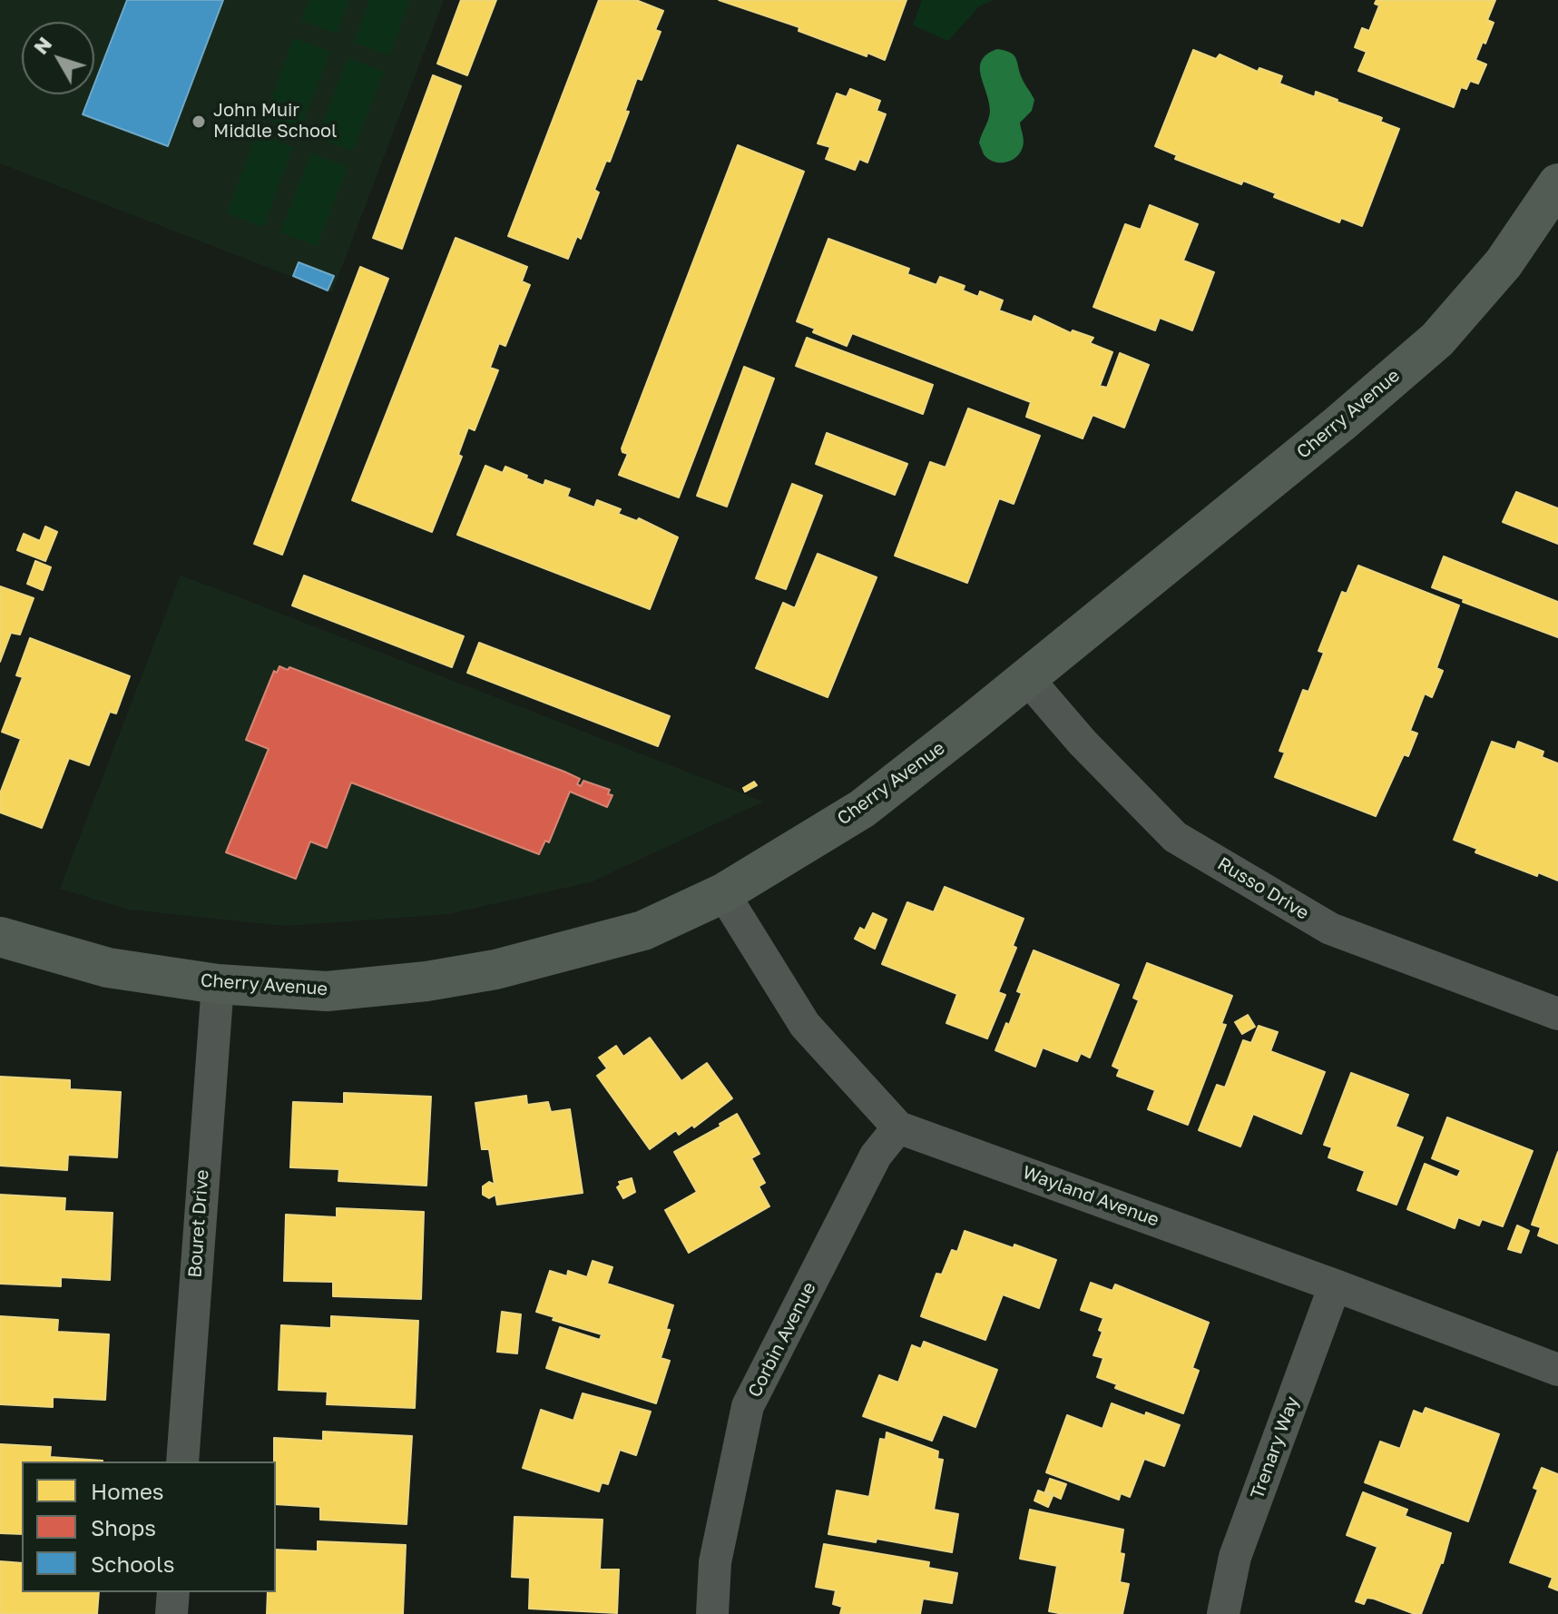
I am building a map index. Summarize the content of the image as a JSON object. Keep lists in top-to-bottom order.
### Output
{
  "streets": {
    "street": [
      "Cherry Avenue",
      "Russo Drive",
      "Wayland Avenue",
      "Bouret Drive",
      "Corbin Avenue",
      "Trenary Way"
    ]
  },
  "crossings": [
    ["Cherry Avenue", "Russo Drive"],
    ["Cherry Avenue", "Wayland Avenue"],
    ["Cherry Avenue", "Bouret Drive"],
    ["Wayland Avenue", "Corbin Avenue"],
    ["Wayland Avenue", "Trenary Way"]
  ],
  "places": ["John Muir Middle School"],
  "legend": ["Homes", "Shops", "Schools"],
  "north": "top left"
}
